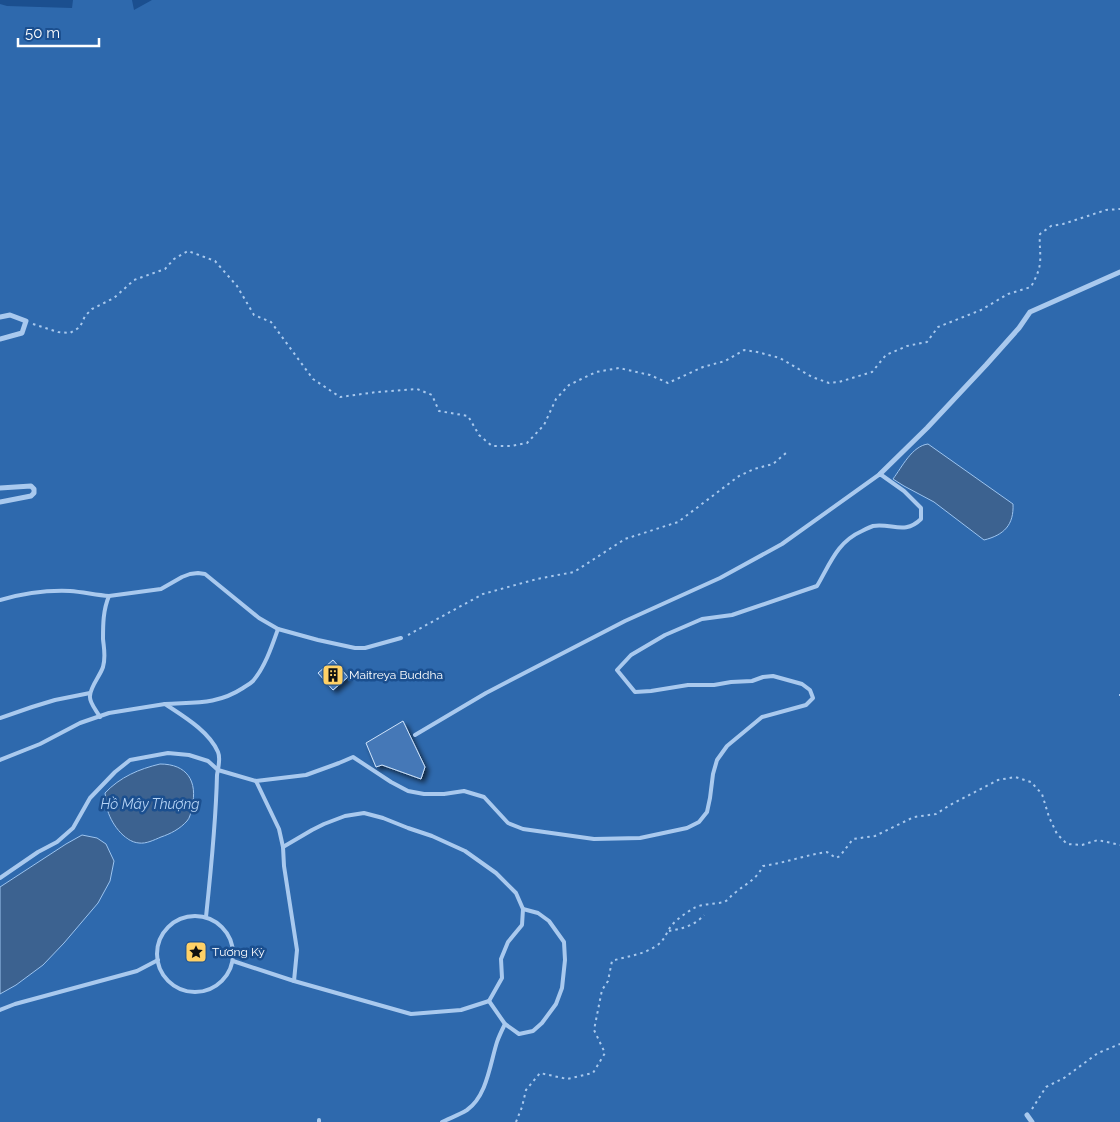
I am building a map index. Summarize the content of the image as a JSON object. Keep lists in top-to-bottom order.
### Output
{
  "water": ["Hồ Mây Thượng"],
  "places": {
    "building": ["Maitreya Buddha"],
    "place": ["Tương Kỳ"]
  },
  "scale_bar": "50 m"
}
